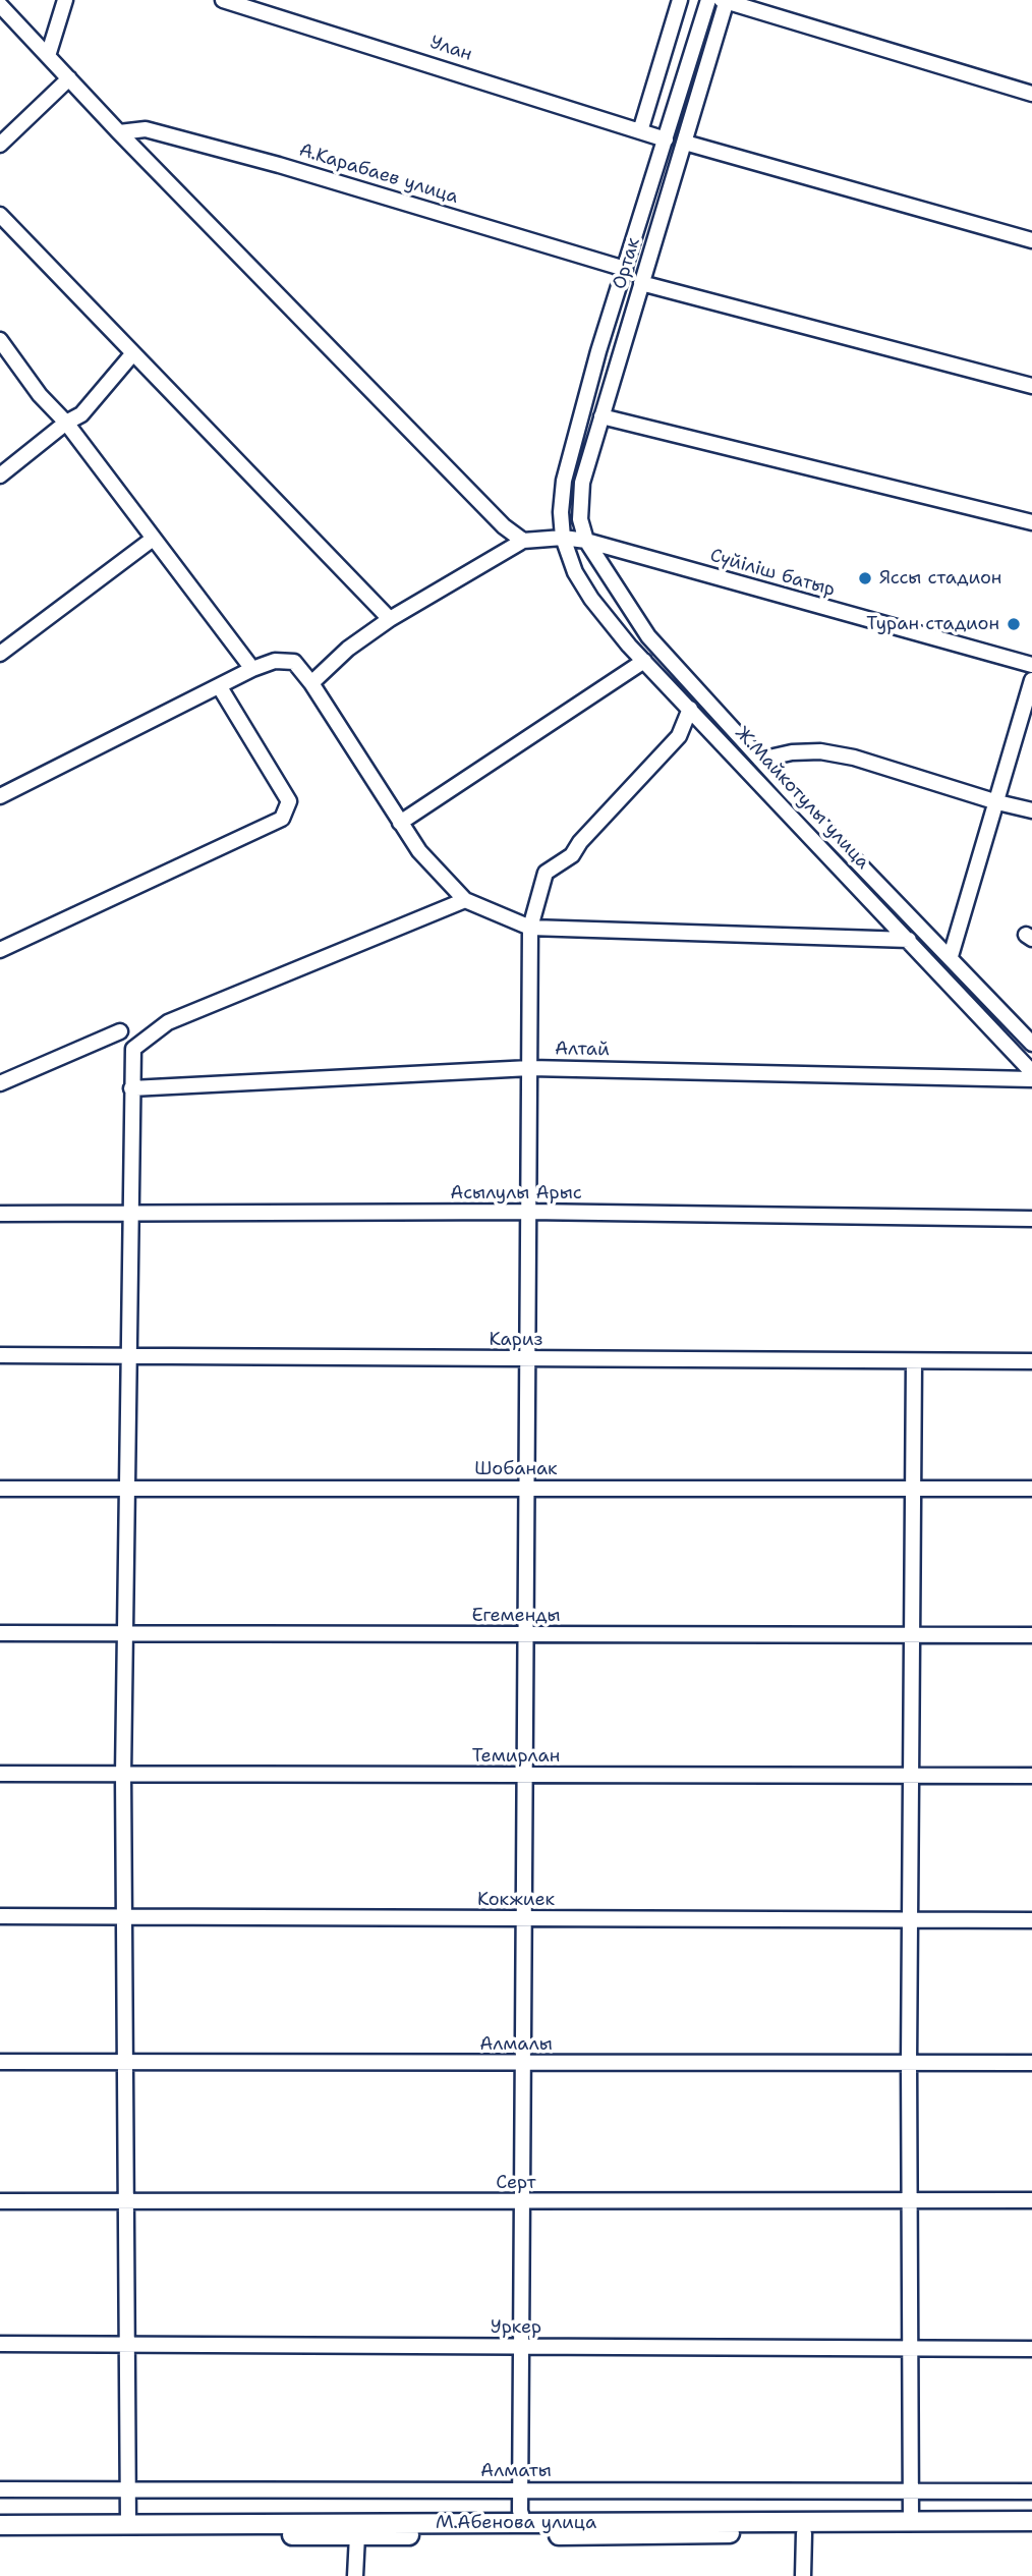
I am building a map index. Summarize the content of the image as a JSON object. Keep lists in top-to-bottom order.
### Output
{
  "streets": {
    "main road": ["М.Абенова улица"],
    "street": [
      "Улан",
      "А.Карабаев улица",
      "Ортак",
      "Сүйіліш батыр",
      "Ж.Майкотулы улица",
      "Алтай",
      "Асылулы Арыс",
      "Кариз",
      "Шобанак",
      "Егеменды",
      "Темирлан",
      "Кокжиек",
      "Алмалы",
      "Серт",
      "Уркер",
      "Алматы"
    ]
  },
  "crossings": [
    ["Улан", "Ортак"],
    ["А.Карабаев улица", "Ортак"],
    ["Ортак", "Сүйіліш батыр"],
    ["Ортак", "Ж.Майкотулы улица"],
    ["Сүйіліш батыр", "Ж.Майкотулы улица"]
  ],
  "places": ["Яссы стадион", "Туран стадион"]
}
